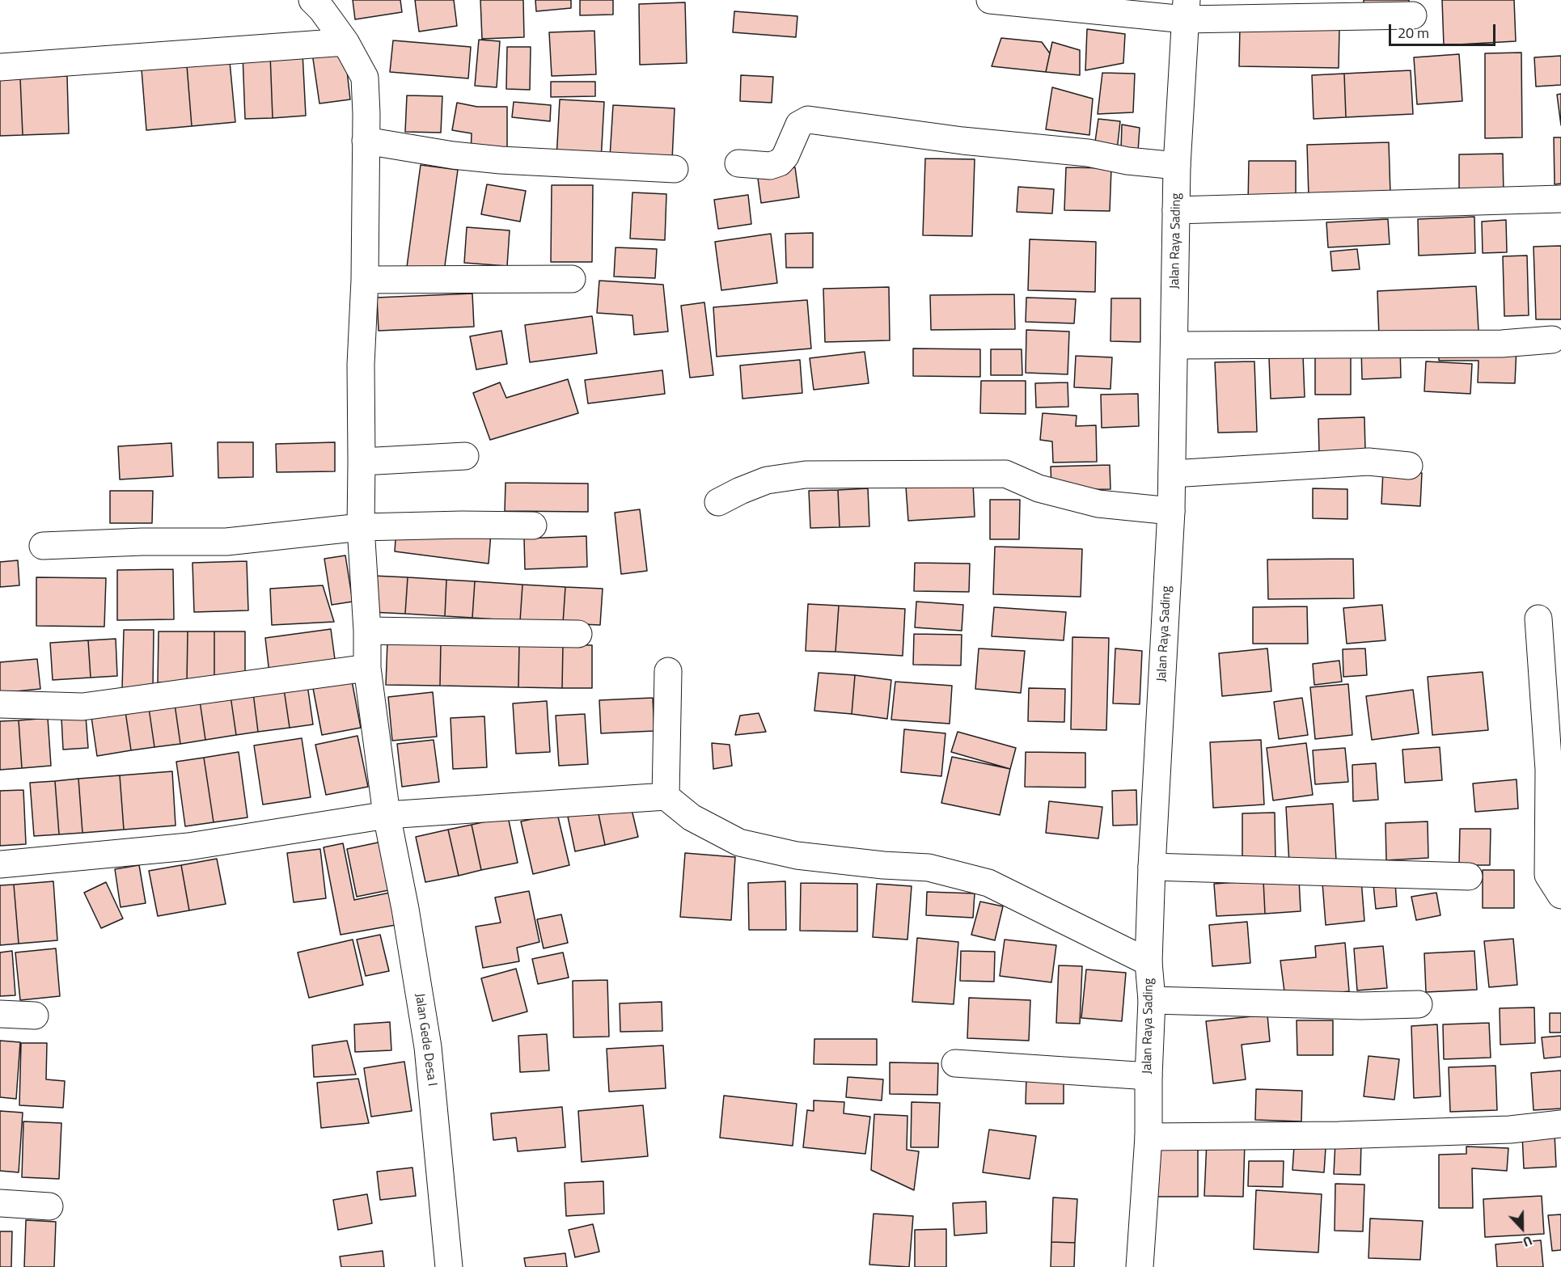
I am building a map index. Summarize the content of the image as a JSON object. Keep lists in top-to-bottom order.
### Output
{
  "streets": {
    "street": ["Jalan Raya Sading", "Jalan Gede Desa I"]
  },
  "scale_bar": "20 m",
  "north": "bottom"
}
